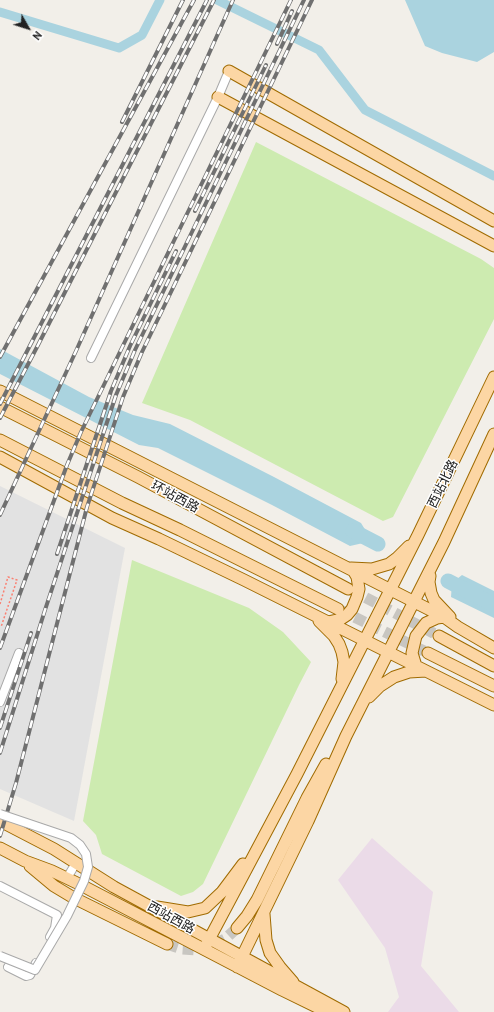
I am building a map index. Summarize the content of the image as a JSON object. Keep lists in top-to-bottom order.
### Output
{
  "streets": {
    "main road": ["西站北路", "环站西路", "西站西路"]
  },
  "north": "bottom right"
}
